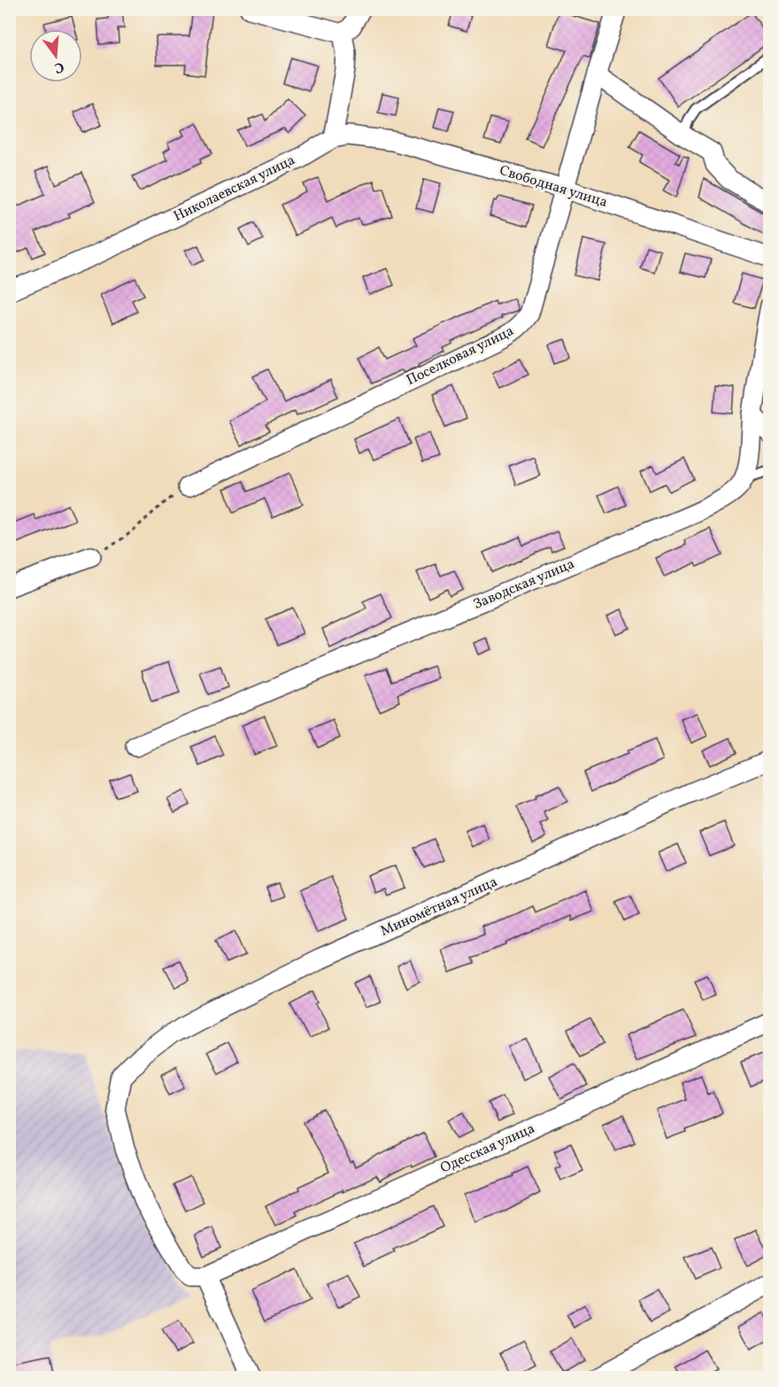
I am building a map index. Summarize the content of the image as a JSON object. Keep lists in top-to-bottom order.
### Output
{
  "streets": {
    "street": [
      "Свободная улица",
      "Николаевская улица",
      "Поселковая улица",
      "Заводская улица",
      "Миномётная улица",
      "Одесская улица"
    ]
  },
  "crossings": [
    ["Свободная улица", "Николаевская улица"],
    ["Свободная улица", "Поселковая улица"],
    ["Миномётная улица", "Одесская улица"]
  ],
  "north": "bottom"
}
